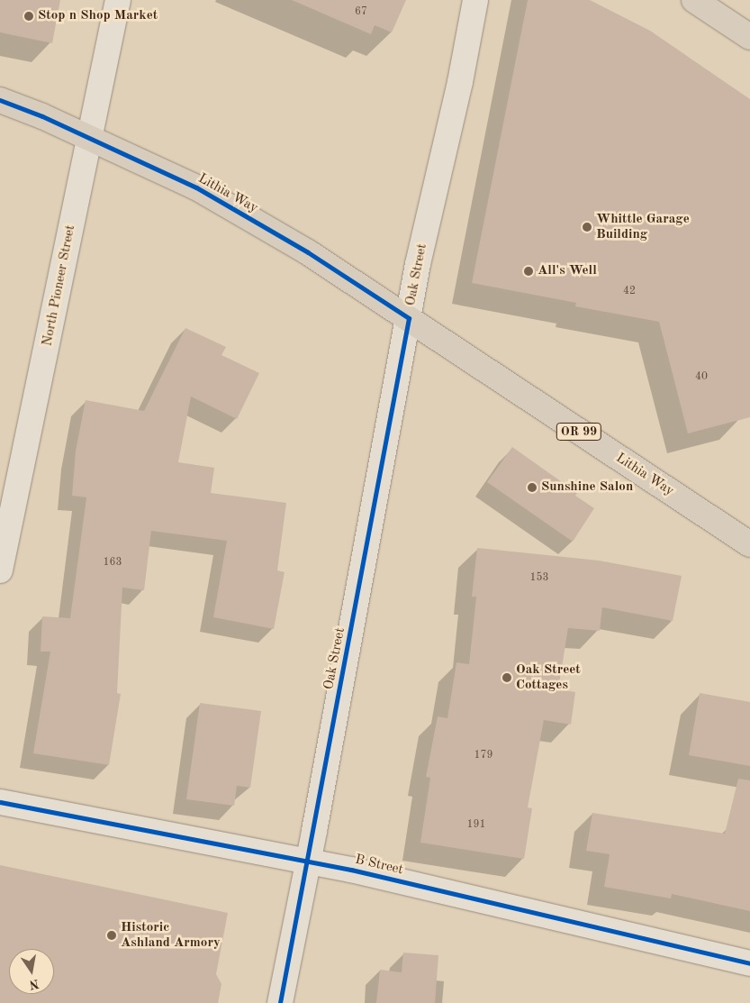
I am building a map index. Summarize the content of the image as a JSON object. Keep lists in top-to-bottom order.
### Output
{
  "streets": {
    "main road": ["Lithia Way", "OR 99"],
    "street": ["Oak Street", "North Pioneer Street", "B Street"]
  },
  "crossings": [
    ["Lithia Way", "Oak Street"],
    ["Lithia Way", "North Pioneer Street"],
    ["Oak Street", "B Street"]
  ],
  "places": [
    "Stop n Shop Market",
    "Whittle Garage Building",
    "All's Well",
    "Sunshine Salon",
    "Oak Street Cottages",
    "Historic Ashland Armory"
  ],
  "house_numbers": [
    "67",
    "42",
    "40",
    "163",
    "153",
    "179",
    "191"
  ],
  "north": "bottom"
}
